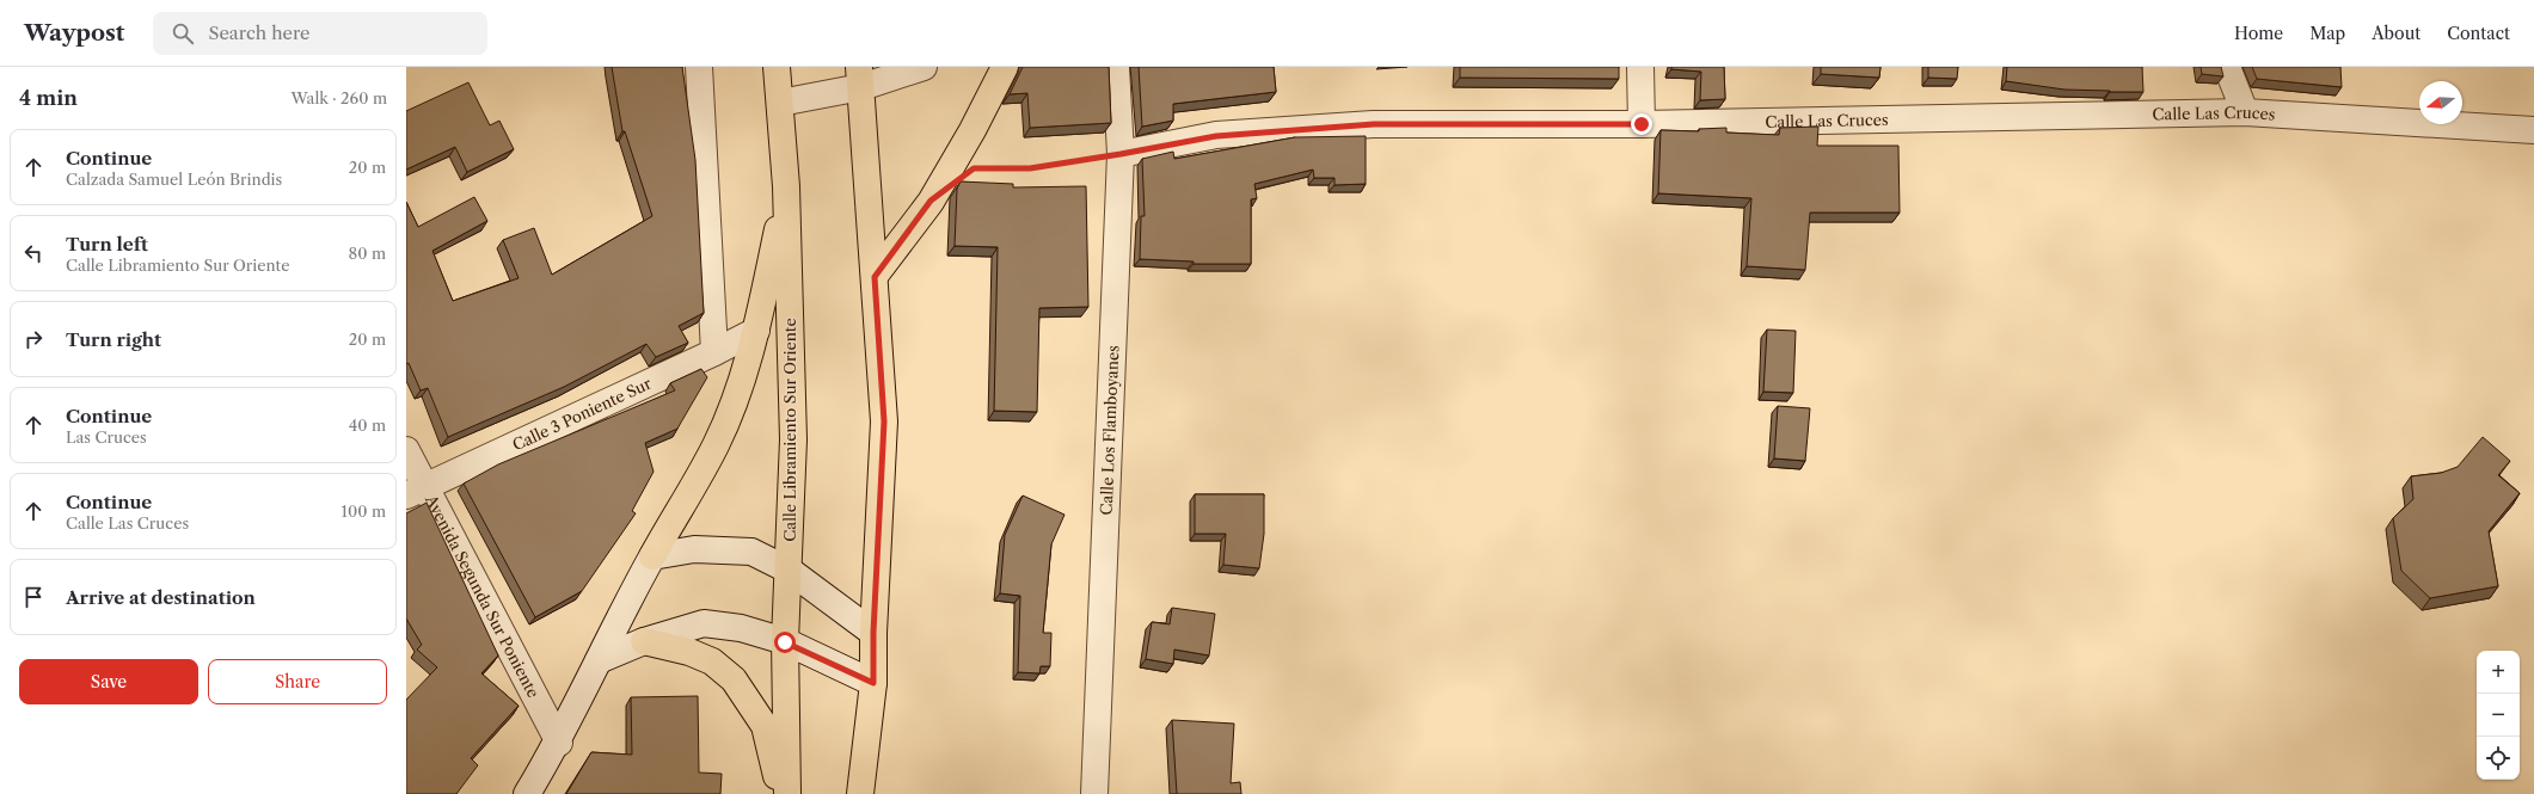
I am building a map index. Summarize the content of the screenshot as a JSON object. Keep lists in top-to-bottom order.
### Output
{
  "streets": {
    "main road": ["Calle Libramiento Sur Oriente"],
    "street": [
      "Calle Las Cruces",
      "Calle 3 Poniente Sur",
      "Calle Los Flamboyanes",
      "Avenida Segunda Sur Poniente"
    ]
  },
  "crossings": [
    ["Calle Las Cruces", "Calle Los Flamboyanes"],
    ["Calle 3 Poniente Sur", "Avenida Segunda Sur Poniente"]
  ],
  "north": "left",
  "page": {
    "header": "Waypost",
    "search": "Search here",
    "nav": [
      "Home",
      "Map",
      "About",
      "Contact"
    ],
    "heading": ["4 min", "Walk · 260 m"],
    "list": [
      ["Continue", "Calzada Samuel León Brindis", "20 m"],
      ["Turn left", "Calle Libramiento Sur Oriente", "80 m"],
      ["Turn right", "20 m"],
      ["Continue", "Las Cruces", "40 m"],
      ["Continue", "Calle Las Cruces", "100 m"],
      "Arrive at destination"
    ],
    "buttons": ["Save", "Share"],
    "map_buttons": ["+", "−"]
  }
}
